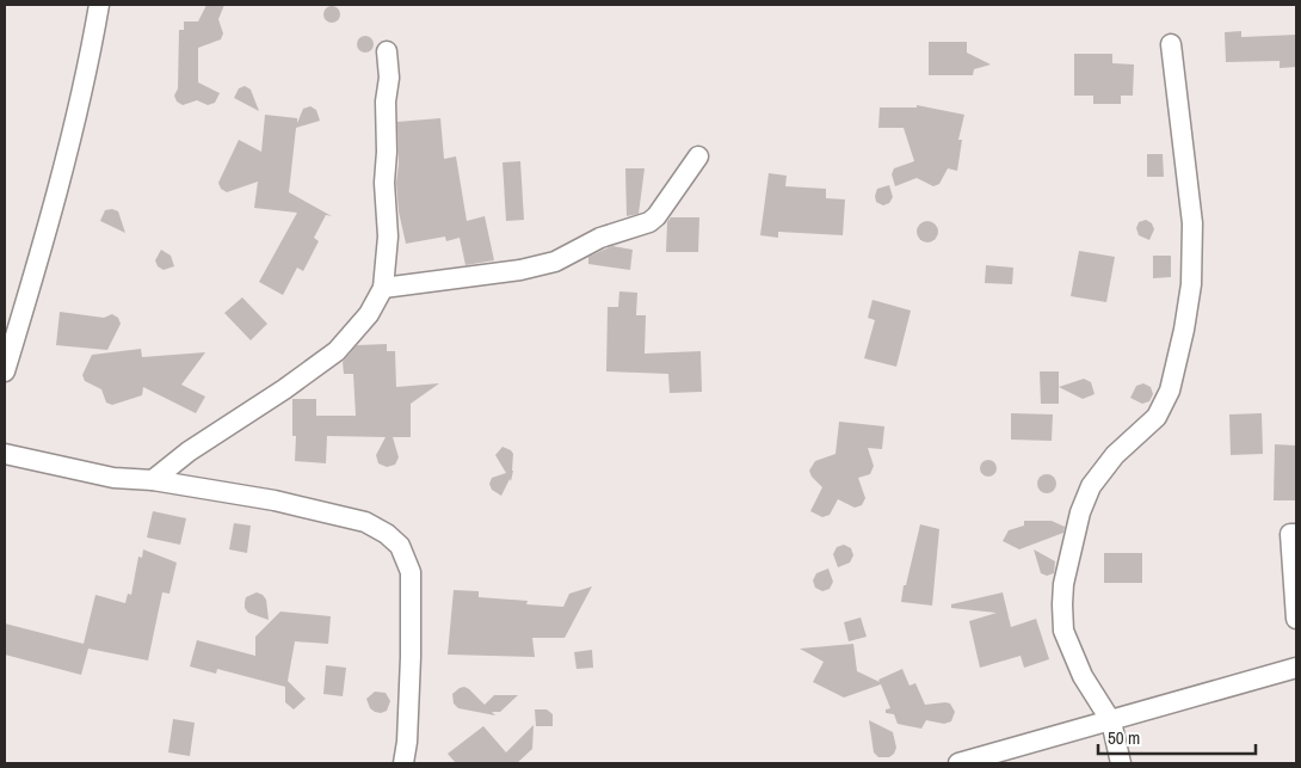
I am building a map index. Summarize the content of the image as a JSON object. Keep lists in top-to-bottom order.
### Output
{
  "scale_bar": "50 m"
}
